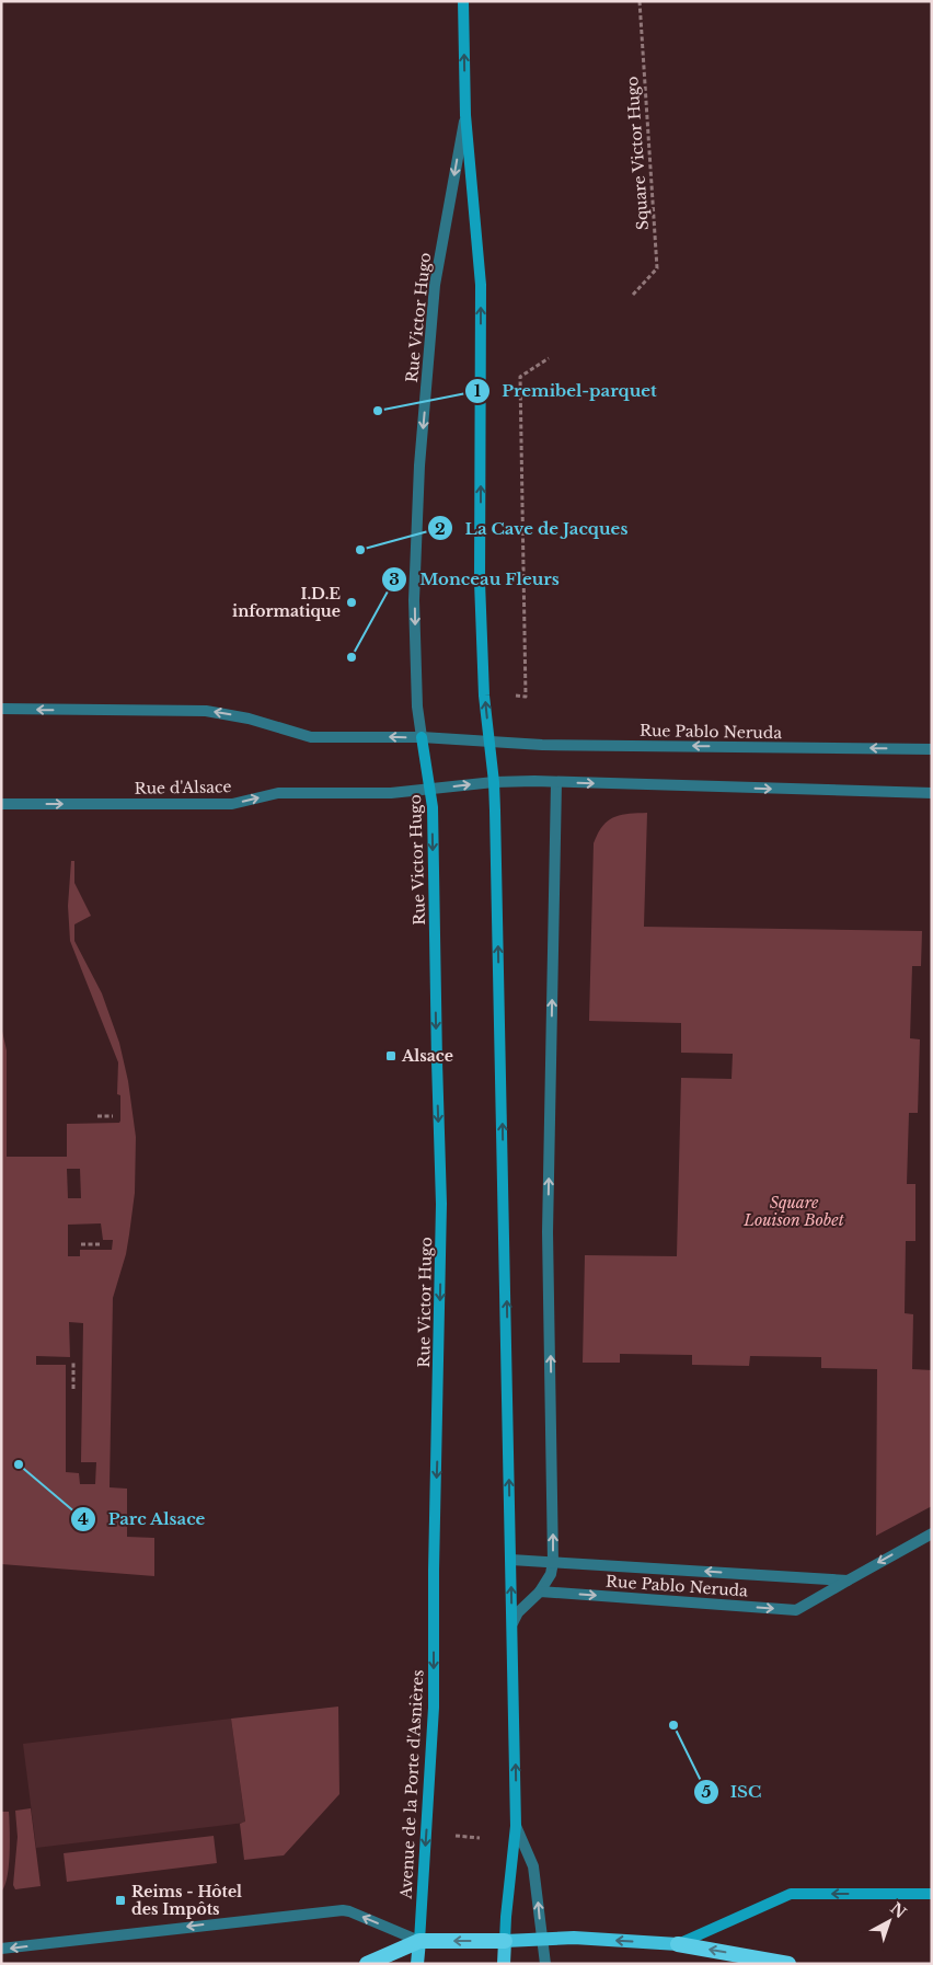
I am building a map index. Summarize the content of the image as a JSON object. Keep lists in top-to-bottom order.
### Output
{
  "streets": {
    "main road": ["Rue Victor Hugo", "Avenue de la Porte d'Asnières"],
    "street": ["Rue Pablo Neruda", "Rue d'Alsace"],
    "path": ["Square Victor Hugo"]
  },
  "crossings": [
    ["Rue Victor Hugo", "Rue Pablo Neruda"],
    ["Rue Victor Hugo", "Rue d'Alsace"],
    ["Rue Victor Hugo", "Avenue de la Porte d'Asnières"]
  ],
  "parks": ["Square Louison Bobet"],
  "places": {
    "other": [
      "Premibel-parquet",
      "La Cave de Jacques",
      "I.D.E informatique",
      "Monceau Fleurs",
      "Parc Alsace",
      "ISC"
    ],
    "transit": ["Alsace", "Reims - Hôtel des Impôts"]
  },
  "north": "top right"
}
